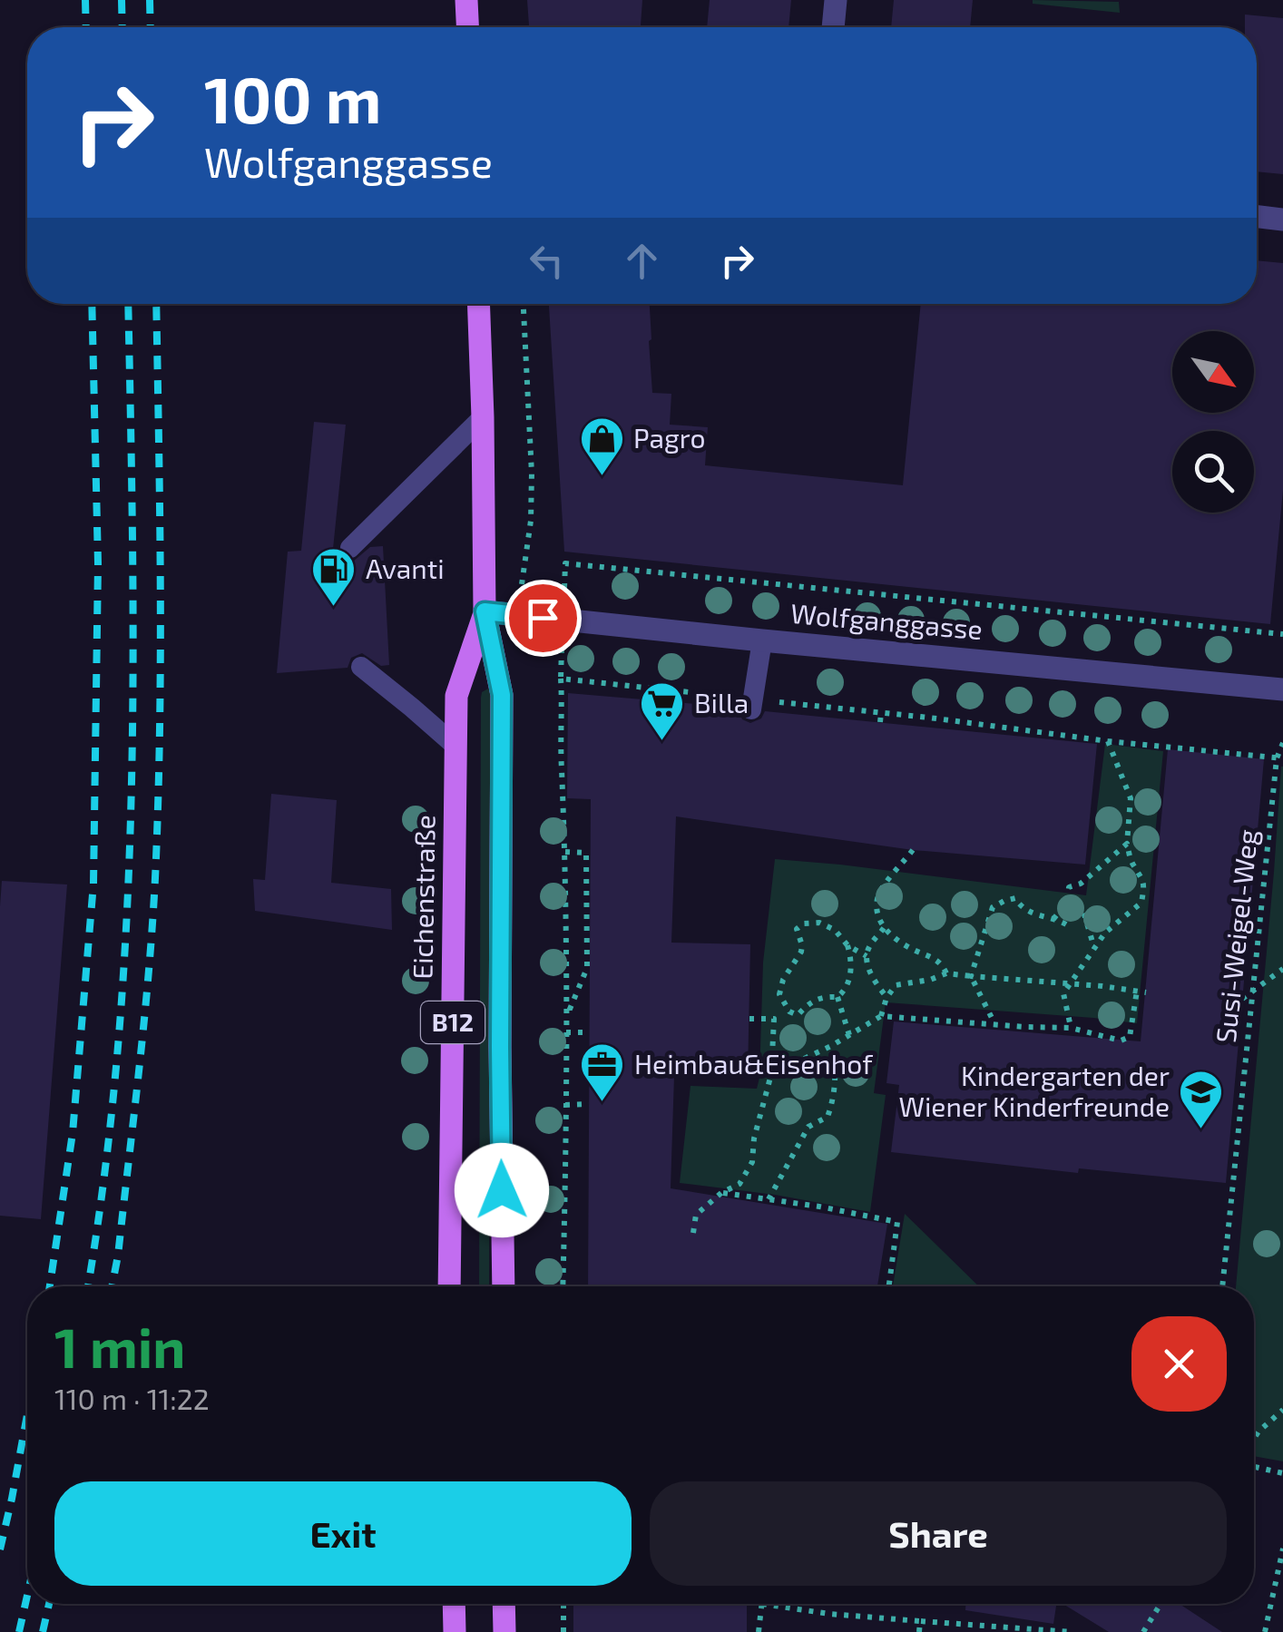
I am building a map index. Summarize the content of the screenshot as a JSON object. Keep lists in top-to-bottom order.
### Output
{
  "streets": {
    "main road": ["Eichenstraße", "B12"],
    "street": ["Wolfganggasse"],
    "path": ["Susi-Weigel-Weg"]
  },
  "crossings": [
    ["Wolfganggasse", "Eichenstraße"]
  ],
  "places": {
    "shop": ["Pagro"],
    "fuel station": ["Avanti"],
    "supermarket": ["Billa"],
    "office": ["Heimbau&Eisenhof"],
    "school or university": ["Kindergarten der Wiener Kinderfreunde"]
  },
  "north": "bottom right",
  "page": {
    "turn": ["100 m", "Wolfganggasse"],
    "heading": ["1 min", "110 m · 11:22"],
    "buttons": ["Exit", "Share"]
  }
}
